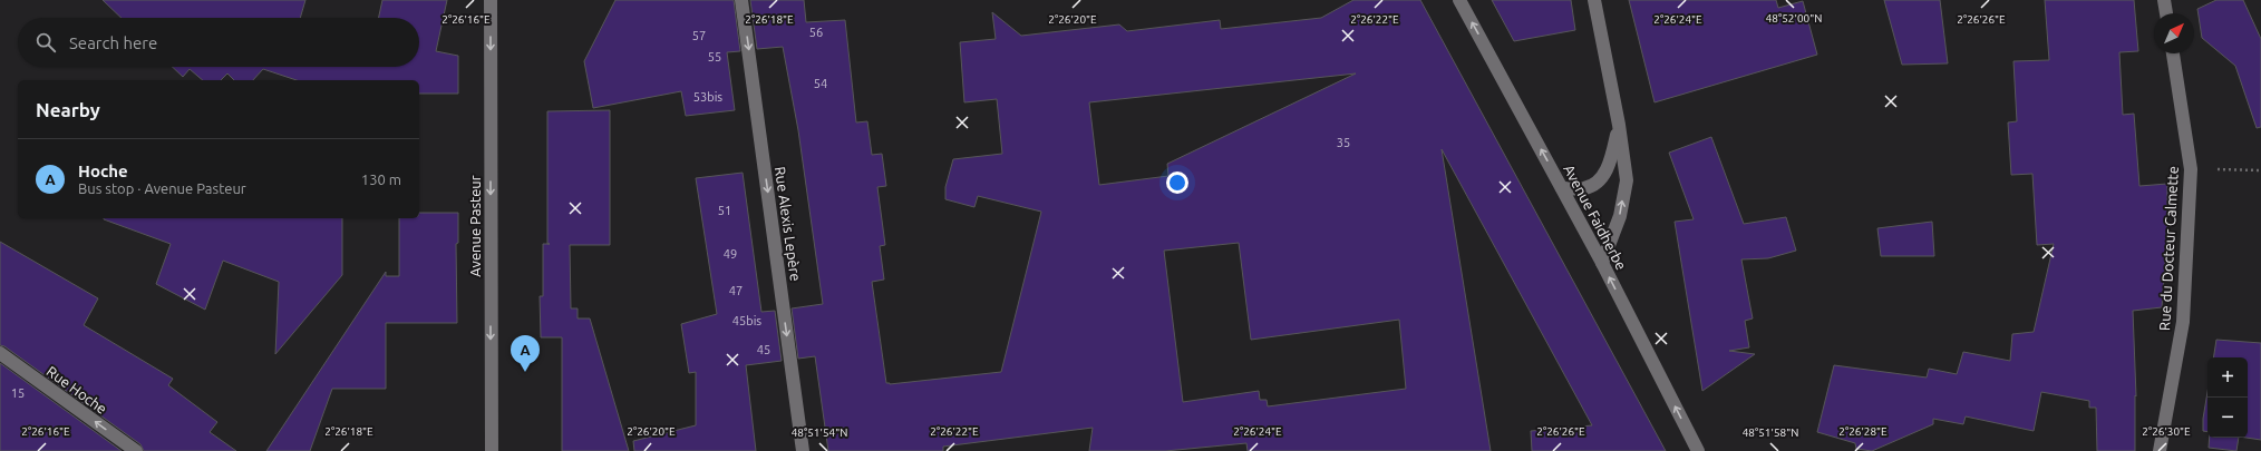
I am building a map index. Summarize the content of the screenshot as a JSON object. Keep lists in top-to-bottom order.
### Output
{
  "streets": {
    "street": [
      "Avenue Faidherbe",
      "Rue Alexis Lepère",
      "Avenue Pasteur",
      "Rue du Docteur Calmette",
      "Rue Hoche"
    ]
  },
  "one_way": [
    "Avenue Faidherbe",
    "Rue Alexis Lepère",
    "Avenue Pasteur",
    "Rue Hoche"
  ],
  "house_numbers": [
    "56",
    "57",
    "55",
    "54",
    "53bis",
    "35",
    "51",
    "49",
    "47",
    "45bis",
    "45",
    "15"
  ],
  "north": "top right",
  "page": {
    "search": "Search here",
    "heading": "Nearby",
    "list": [
      {
        "mark": "A",
        "name": "Hoche",
        "note": "Bus stop · Avenue Pasteur",
        "value": "130 m"
      }
    ],
    "pins": "A",
    "map_buttons": ["+", "−"]
  },
  "coordinates": [
    "48°52'00\"N",
    "2°26'16\"E",
    "2°26'18\"E",
    "2°26'20\"E",
    "2°26'22\"E",
    "2°26'24\"E",
    "2°26'26\"E",
    "2°26'28\"E",
    "2°26'30\"E",
    "48°51'54\"N",
    "48°51'58\"N"
  ]
}
